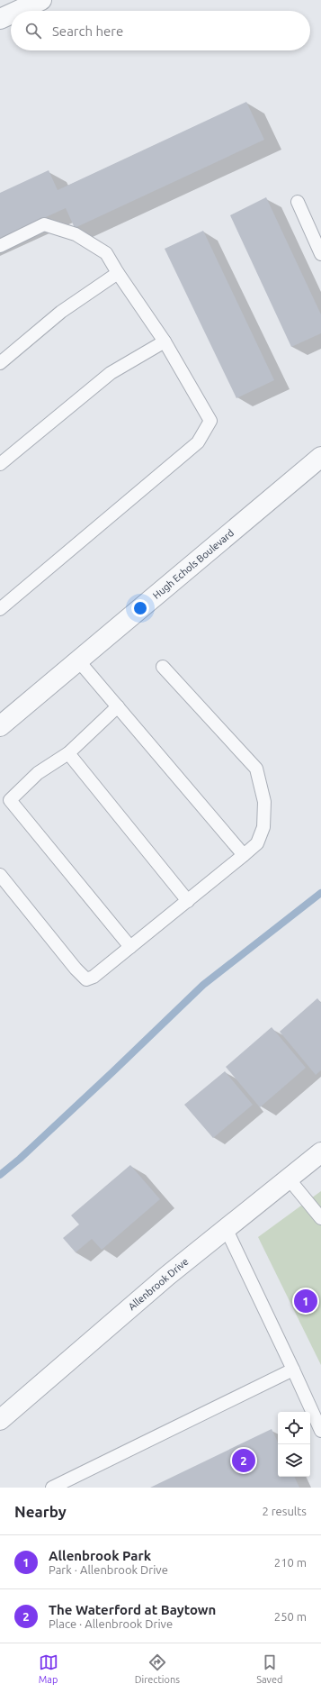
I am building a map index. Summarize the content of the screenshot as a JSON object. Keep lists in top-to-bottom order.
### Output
{
  "streets": {
    "street": ["Hugh Echols Boulevard", "Allenbrook Drive"]
  },
  "page": {
    "search": "Search here",
    "pins": ["1", "2"],
    "heading": ["Nearby", "2 results"],
    "list": [
      {
        "mark": "1",
        "name": "Allenbrook Park",
        "note": "Park · Allenbrook Drive",
        "value": "210 m"
      },
      {
        "mark": "2",
        "name": "The Waterford at Baytown",
        "note": "Place · Allenbrook Drive",
        "value": "250 m"
      }
    ],
    "nav": ["Map", "Directions", "Saved"]
  }
}
